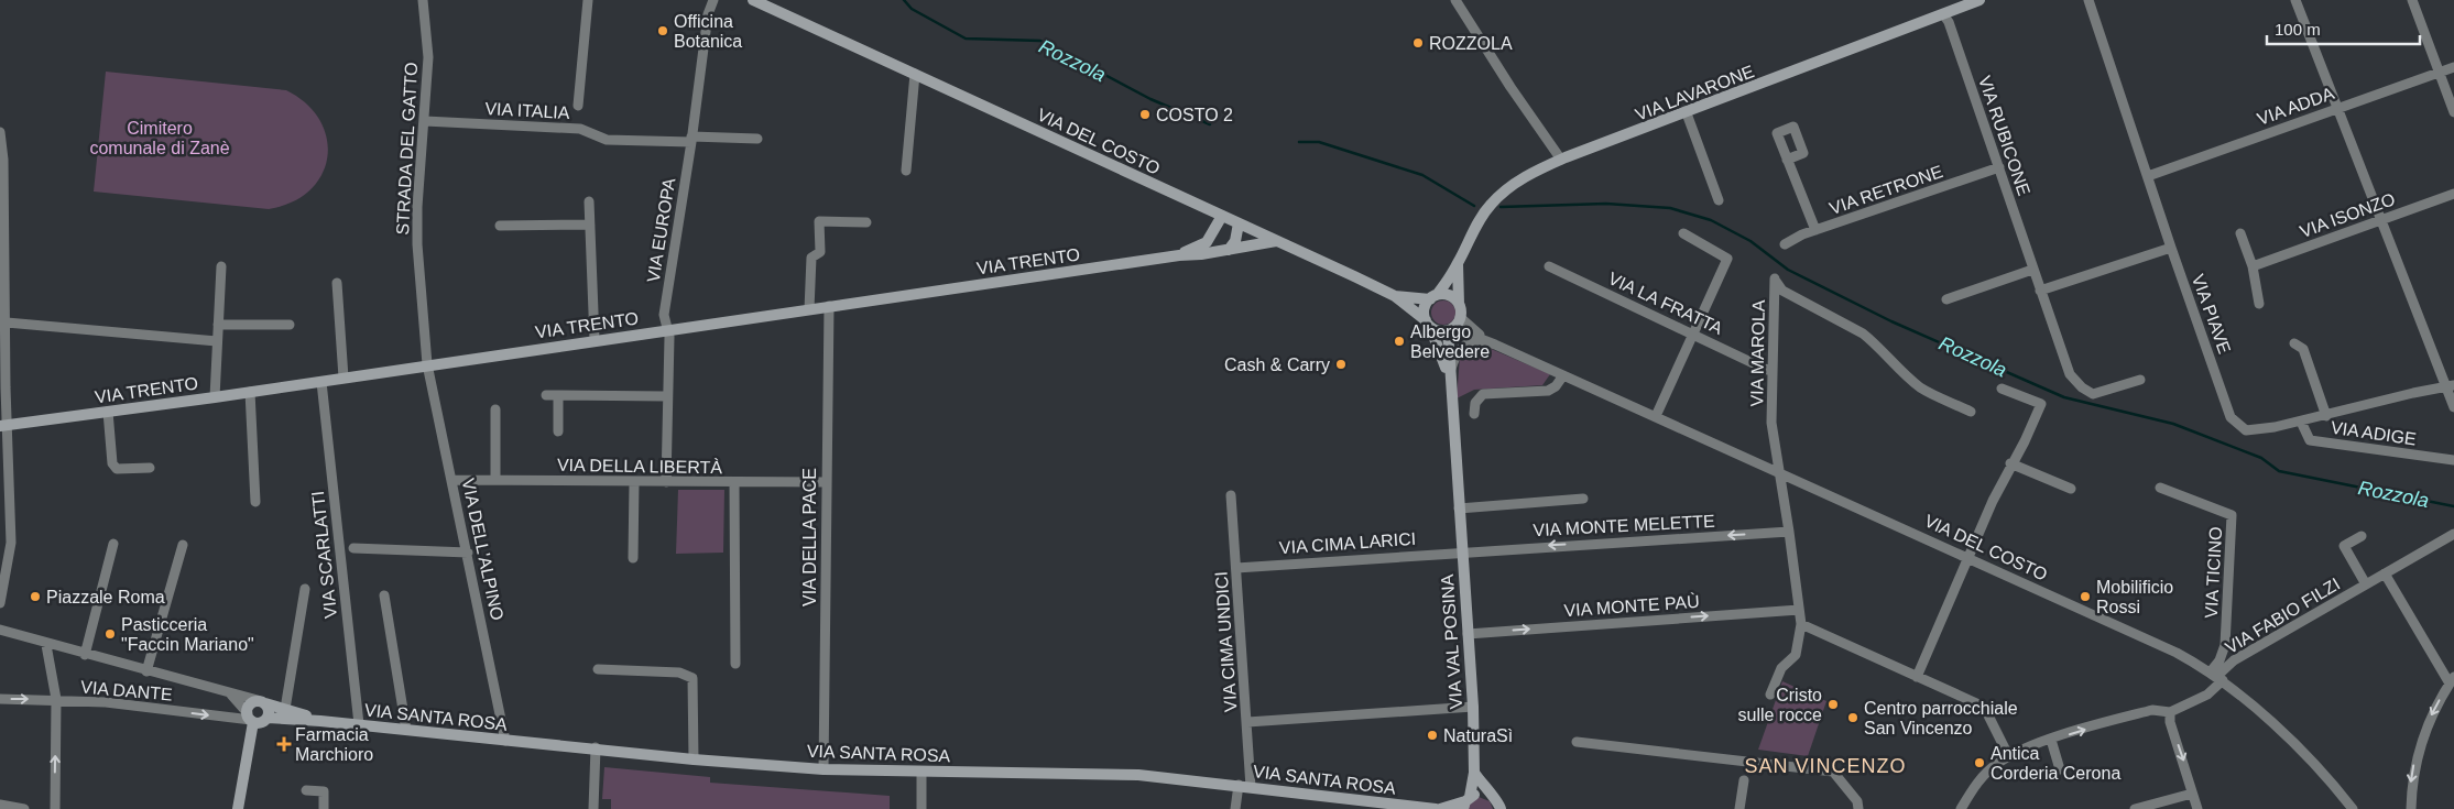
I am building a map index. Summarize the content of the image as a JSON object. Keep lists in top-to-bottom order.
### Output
{
  "streets": {
    "street": [
      "VIA LAVARONE",
      "VIA ADDA",
      "VIA ITALIA",
      "VIA RUBICONE",
      "VIA DEL COSTO",
      "STRADA DEL GATTO",
      "VIA RETRONE",
      "VIA ISONZO",
      "VIA EUROPA",
      "VIA TRENTO",
      "VIA LA FRATTA",
      "VIA PIAVE",
      "VIA MAROLA",
      "VIA ADIGE",
      "VIA DELLA LIBERTÀ",
      "VIA MONTE MELETTE",
      "VIA DELLA PACE",
      "VIA CIMA LARICI",
      "VIA DELL'ALPINO",
      "VIA SCARLATTI",
      "VIA TICINO",
      "VIA MONTE PAÙ",
      "VIA FABIO FILZI",
      "VIA CIMA UNDICI",
      "VIA VAL POSINA",
      "VIA DANTE",
      "VIA SANTA ROSA"
    ]
  },
  "crossings": [
    ["VIA LAVARONE", "VIA RUBICONE"],
    ["VIA LAVARONE", "VIA DEL COSTO"],
    ["VIA LAVARONE", "VIA VAL POSINA"],
    ["VIA ADDA", "VIA PIAVE"],
    ["VIA ITALIA", "STRADA DEL GATTO"],
    ["VIA ITALIA", "VIA EUROPA"],
    ["VIA RUBICONE", "VIA RETRONE"],
    ["VIA DEL COSTO", "VIA TRENTO"],
    ["VIA DEL COSTO", "VIA MAROLA"],
    ["VIA DEL COSTO", "VIA TICINO"],
    ["VIA DEL COSTO", "VIA FABIO FILZI"],
    ["VIA DEL COSTO", "VIA VAL POSINA"],
    ["STRADA DEL GATTO", "VIA TRENTO"],
    ["STRADA DEL GATTO", "VIA DELL'ALPINO"],
    ["VIA EUROPA", "VIA TRENTO"],
    ["VIA EUROPA", "VIA DELLA LIBERTÀ"],
    ["VIA TRENTO", "VIA DELLA PACE"],
    ["VIA TRENTO", "VIA DELL'ALPINO"],
    ["VIA TRENTO", "VIA SCARLATTI"],
    ["VIA PIAVE", "VIA ADIGE"],
    ["VIA DELLA LIBERTÀ", "VIA DELLA PACE"],
    ["VIA DELLA LIBERTÀ", "VIA DELL'ALPINO"],
    ["VIA MONTE MELETTE", "VIA CIMA LARICI"],
    ["VIA MONTE MELETTE", "VIA VAL POSINA"],
    ["VIA DELLA PACE", "VIA SANTA ROSA"],
    ["VIA CIMA LARICI", "VIA CIMA UNDICI"],
    ["VIA CIMA LARICI", "VIA VAL POSINA"],
    ["VIA DELL'ALPINO", "VIA SANTA ROSA"],
    ["VIA SCARLATTI", "VIA SANTA ROSA"],
    ["VIA TICINO", "VIA FABIO FILZI"],
    ["VIA MONTE PAÙ", "VIA VAL POSINA"],
    ["VIA CIMA UNDICI", "VIA SANTA ROSA"],
    ["VIA VAL POSINA", "VIA SANTA ROSA"],
    ["VIA DANTE", "VIA SANTA ROSA"]
  ],
  "one_way": ["VIA MONTE PAÙ", "VIA DANTE"],
  "districts": ["SAN VINCENZO"],
  "water": ["Rozzola"],
  "parks": ["Cimitero comunale di Zanè"],
  "places": {
    "other": [
      "Officina Botanica",
      "ROZZOLA",
      "COSTO 2",
      "Albergo Belvedere",
      "Cash & Carry",
      "Piazzale Roma",
      "Mobilificio Rossi",
      "Pasticceria \"Faccin Mariano\"",
      "Cristo sulle rocce",
      "Centro parrocchiale San Vincenzo",
      "NaturaSì",
      "Antica Corderia Cerona"
    ],
    "health": ["Farmacia Marchioro"]
  },
  "scale_bar": "100 m"
}
